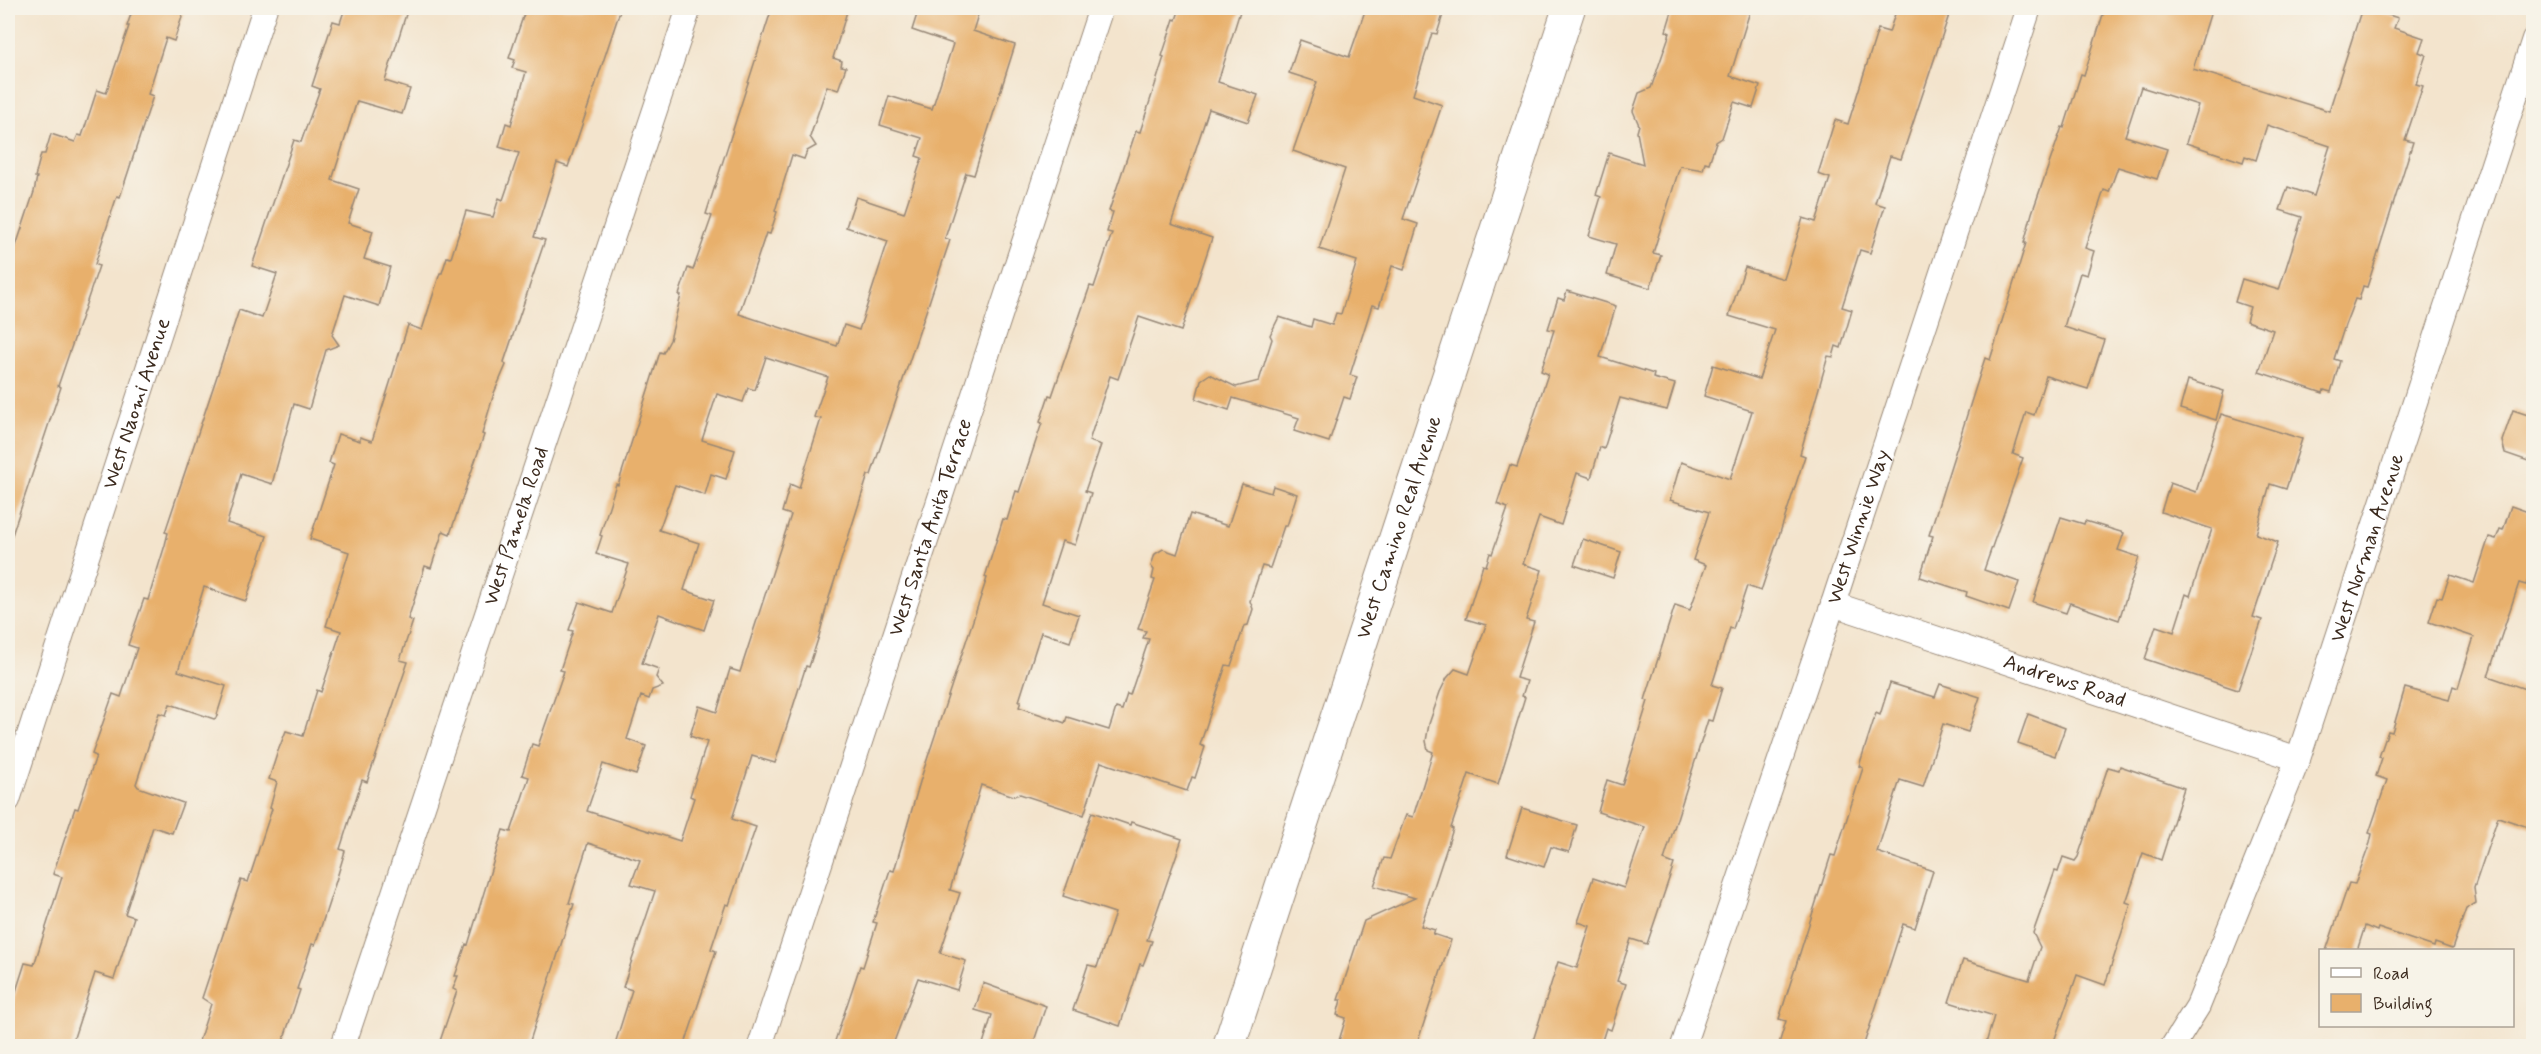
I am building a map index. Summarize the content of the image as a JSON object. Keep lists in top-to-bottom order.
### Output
{
  "streets": {
    "street": [
      "West Naomi Avenue",
      "West Pamela Road",
      "West Santa Anita Terrace",
      "West Camino Real Avenue",
      "West Winnie Way",
      "West Norman Avenue",
      "Andrews Road"
    ]
  },
  "crossings": [
    ["West Winnie Way", "Andrews Road"],
    ["West Norman Avenue", "Andrews Road"]
  ],
  "legend": ["Road", "Building"]
}
